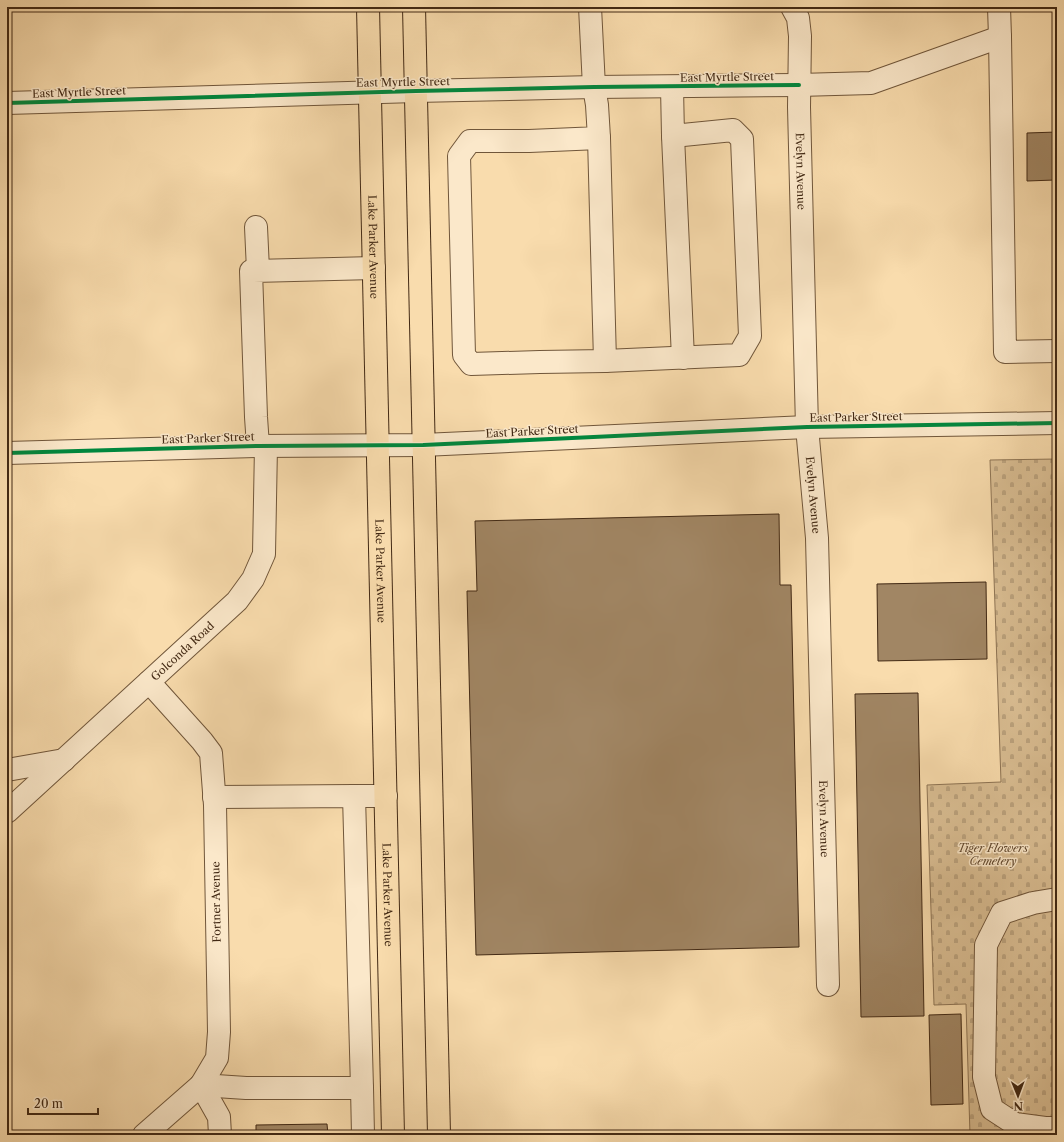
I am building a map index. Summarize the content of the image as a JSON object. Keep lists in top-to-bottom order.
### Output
{
  "streets": {
    "main road": ["Lake Parker Avenue"],
    "street": [
      "East Myrtle Street",
      "Evelyn Avenue",
      "East Parker Street",
      "Golconda Road",
      "Fortner Avenue"
    ]
  },
  "crossings": [
    ["East Myrtle Street", "Evelyn Avenue"],
    ["East Myrtle Street", "Lake Parker Avenue"],
    ["Evelyn Avenue", "East Parker Street"],
    ["Lake Parker Avenue", "East Parker Street"],
    ["East Parker Street", "Golconda Road"],
    ["Golconda Road", "Fortner Avenue"]
  ],
  "parks": ["Tiger Flowers Cemetery"],
  "scale_bar": "20 m",
  "north": "bottom"
}
